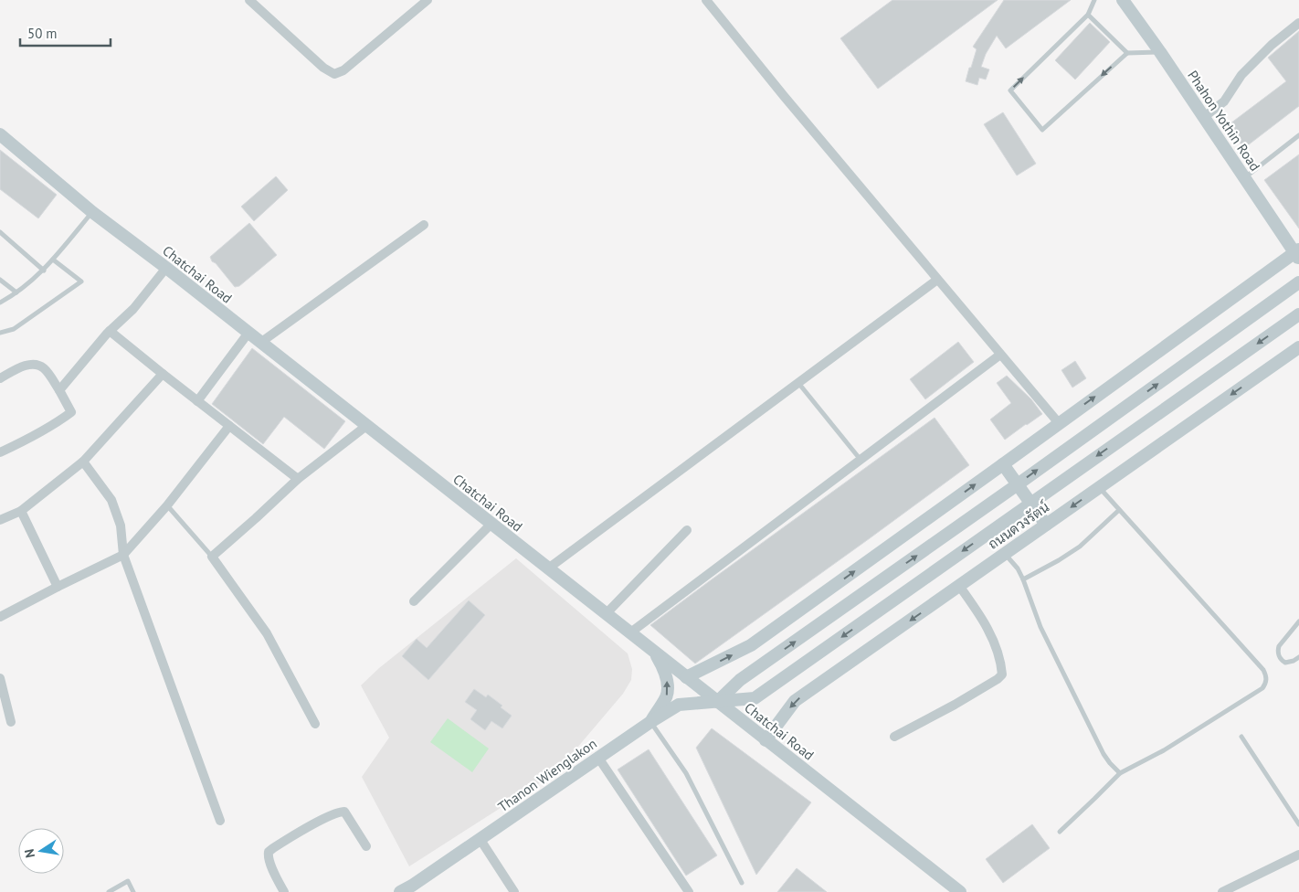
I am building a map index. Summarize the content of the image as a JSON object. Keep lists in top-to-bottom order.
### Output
{
  "streets": {
    "main road": [
      "Phahon Yothin Road",
      "Chatchai Road",
      "ถนนดวงรัตน์",
      "Thanon Wienglakon"
    ]
  },
  "crossings": [
    ["Chatchai Road", "ถนนดวงรัตน์"],
    ["Chatchai Road", "Thanon Wienglakon"]
  ],
  "scale_bar": "50 m",
  "north": "left"
}
